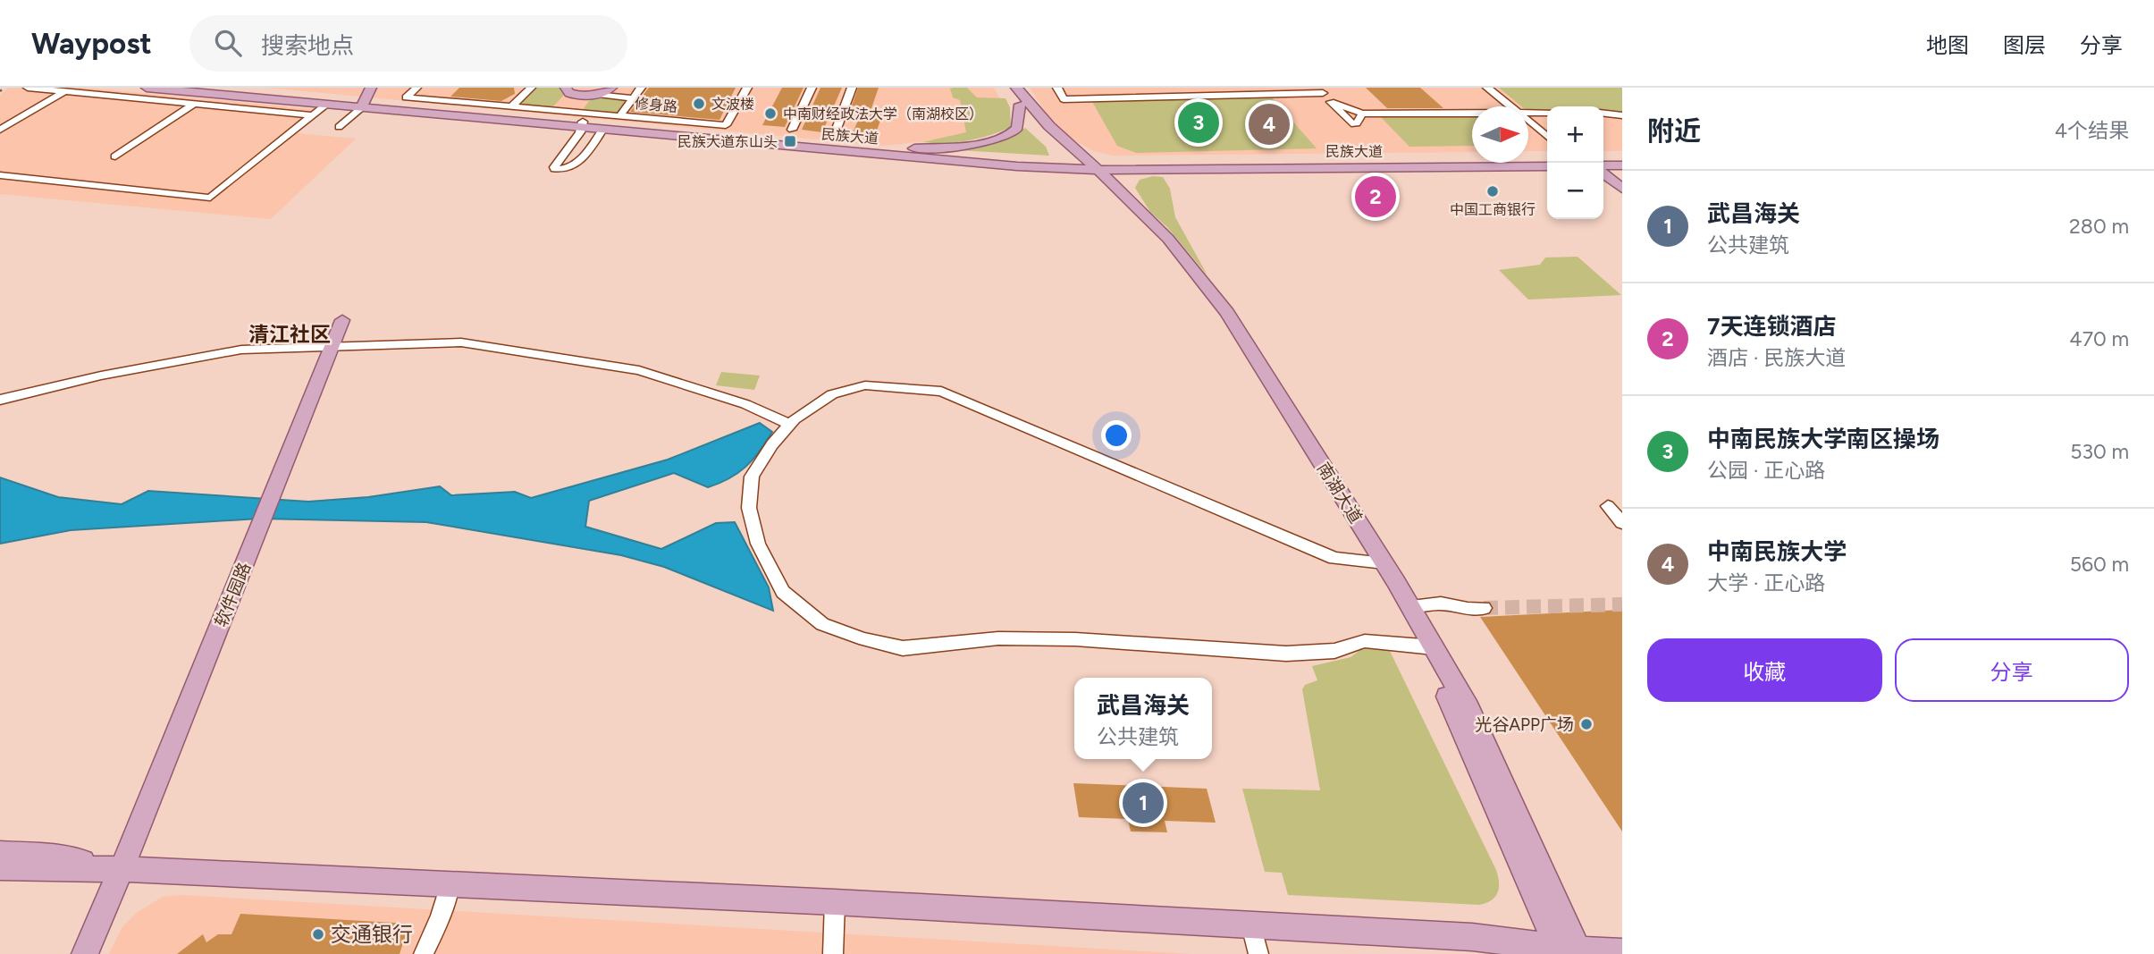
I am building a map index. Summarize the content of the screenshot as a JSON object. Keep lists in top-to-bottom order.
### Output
{
  "streets": {
    "main road": ["民族大道", "南湖大道", "软件园路"],
    "street": ["修身路"]
  },
  "crossings": [
    ["民族大道", "南湖大道"]
  ],
  "districts": ["清江社区"],
  "places": {
    "other": [
      "文波楼",
      "中南财经政法大学（南湖校区）",
      "中国工商银行",
      "光谷APP广场",
      "交通银行"
    ],
    "transit": ["民族大道东山头"]
  },
  "north": "right",
  "page": {
    "header": "Waypost",
    "search": "搜索地点",
    "nav": ["地图", "图层", "分享"],
    "heading": ["附近", "4个结果"],
    "pins": [
      "3",
      "4",
      "2",
      "1"
    ],
    "map_buttons": ["+", "−"],
    "list": [
      {
        "mark": "1",
        "name": "武昌海关",
        "note": "公共建筑",
        "value": "280 m"
      },
      {
        "mark": "2",
        "name": "7天连锁酒店",
        "note": "酒店 · 民族大道",
        "value": "470 m"
      },
      {
        "mark": "3",
        "name": "中南民族大学南区操场",
        "note": "公园 · 正心路",
        "value": "530 m"
      },
      {
        "mark": "4",
        "name": "中南民族大学",
        "note": "大学 · 正心路",
        "value": "560 m"
      }
    ],
    "buttons": ["收藏", "分享"],
    "popup": ["武昌海关", "公共建筑"]
  }
}
